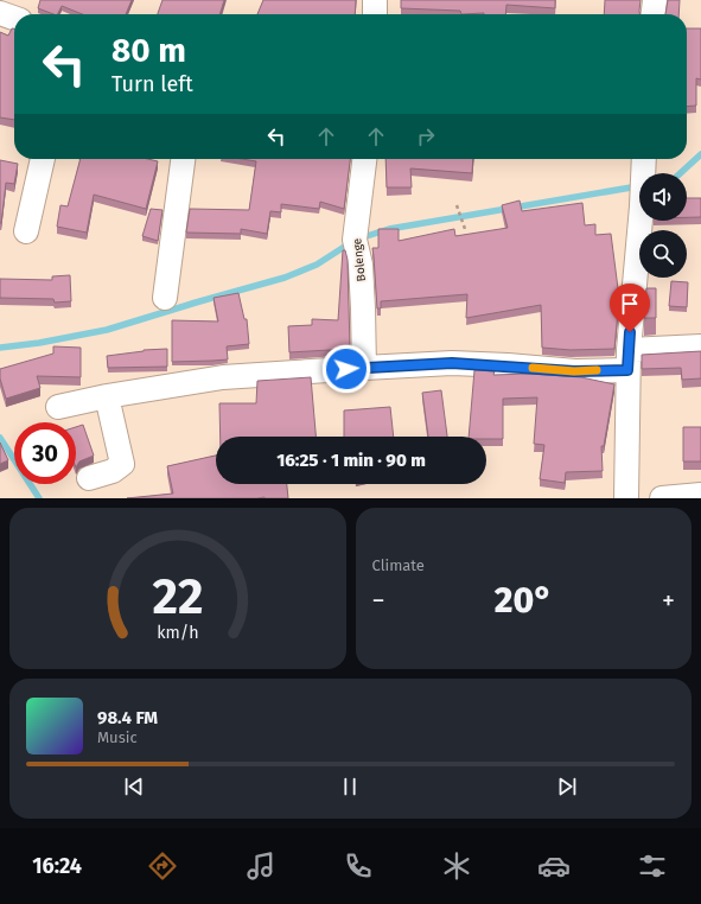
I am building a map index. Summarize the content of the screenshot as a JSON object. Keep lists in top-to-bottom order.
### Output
{
  "streets": {
    "street": ["Bolenge"]
  },
  "page": {
    "turn": ["80 m", "Turn left"],
    "limit": "30",
    "trip": "16:25 · 1 min · 90 m",
    "tile": "Climate",
    "heat": ["−", "20°", "+"],
    "song": ["98.4 FM", "Music"],
    "tabs": "16:24",
    "gauge": ["22", "km/h"]
  }
}
